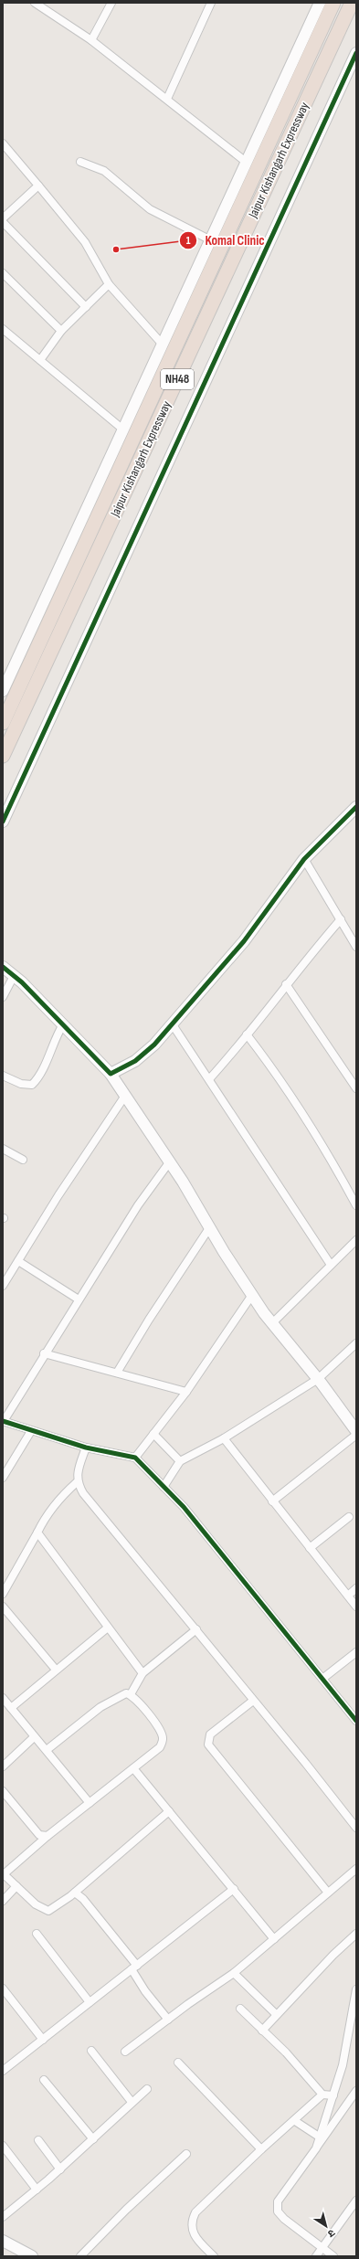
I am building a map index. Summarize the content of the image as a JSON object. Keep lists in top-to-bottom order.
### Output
{
  "streets": {
    "highway": ["Jaipur Kishangarh Expressway", "NH48"]
  },
  "places": ["Komal Clinic"],
  "north": "bottom right"
}
